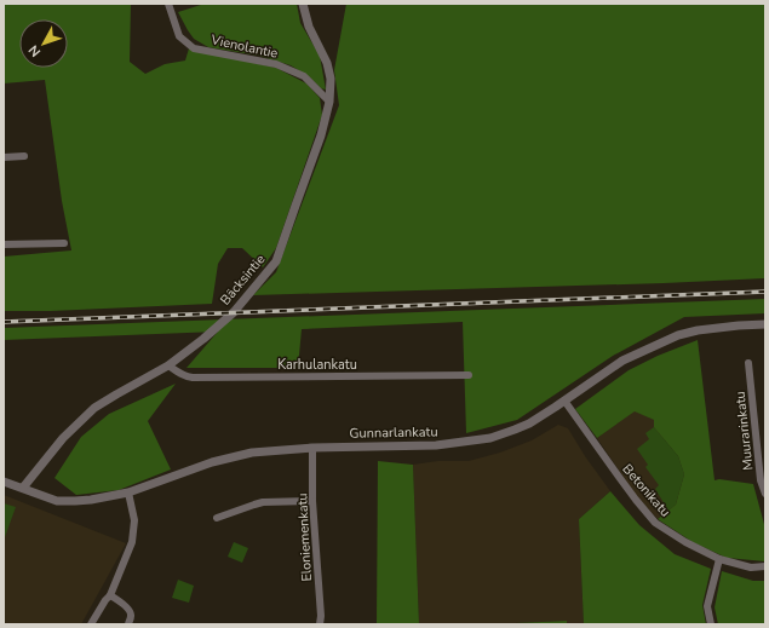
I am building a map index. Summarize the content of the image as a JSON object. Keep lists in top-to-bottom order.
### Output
{
  "streets": {
    "street": [
      "Vienolantie",
      "Bäcksintie",
      "Karhulankatu",
      "Muurarinkatu",
      "Gunnarlankatu",
      "Betonikatu",
      "Eloniemenkatu"
    ]
  },
  "crossings": [
    ["Vienolantie", "Bäcksintie"],
    ["Bäcksintie", "Karhulankatu"],
    ["Bäcksintie", "Gunnarlankatu"],
    ["Gunnarlankatu", "Betonikatu"],
    ["Gunnarlankatu", "Eloniemenkatu"]
  ],
  "north": "bottom left"
}
